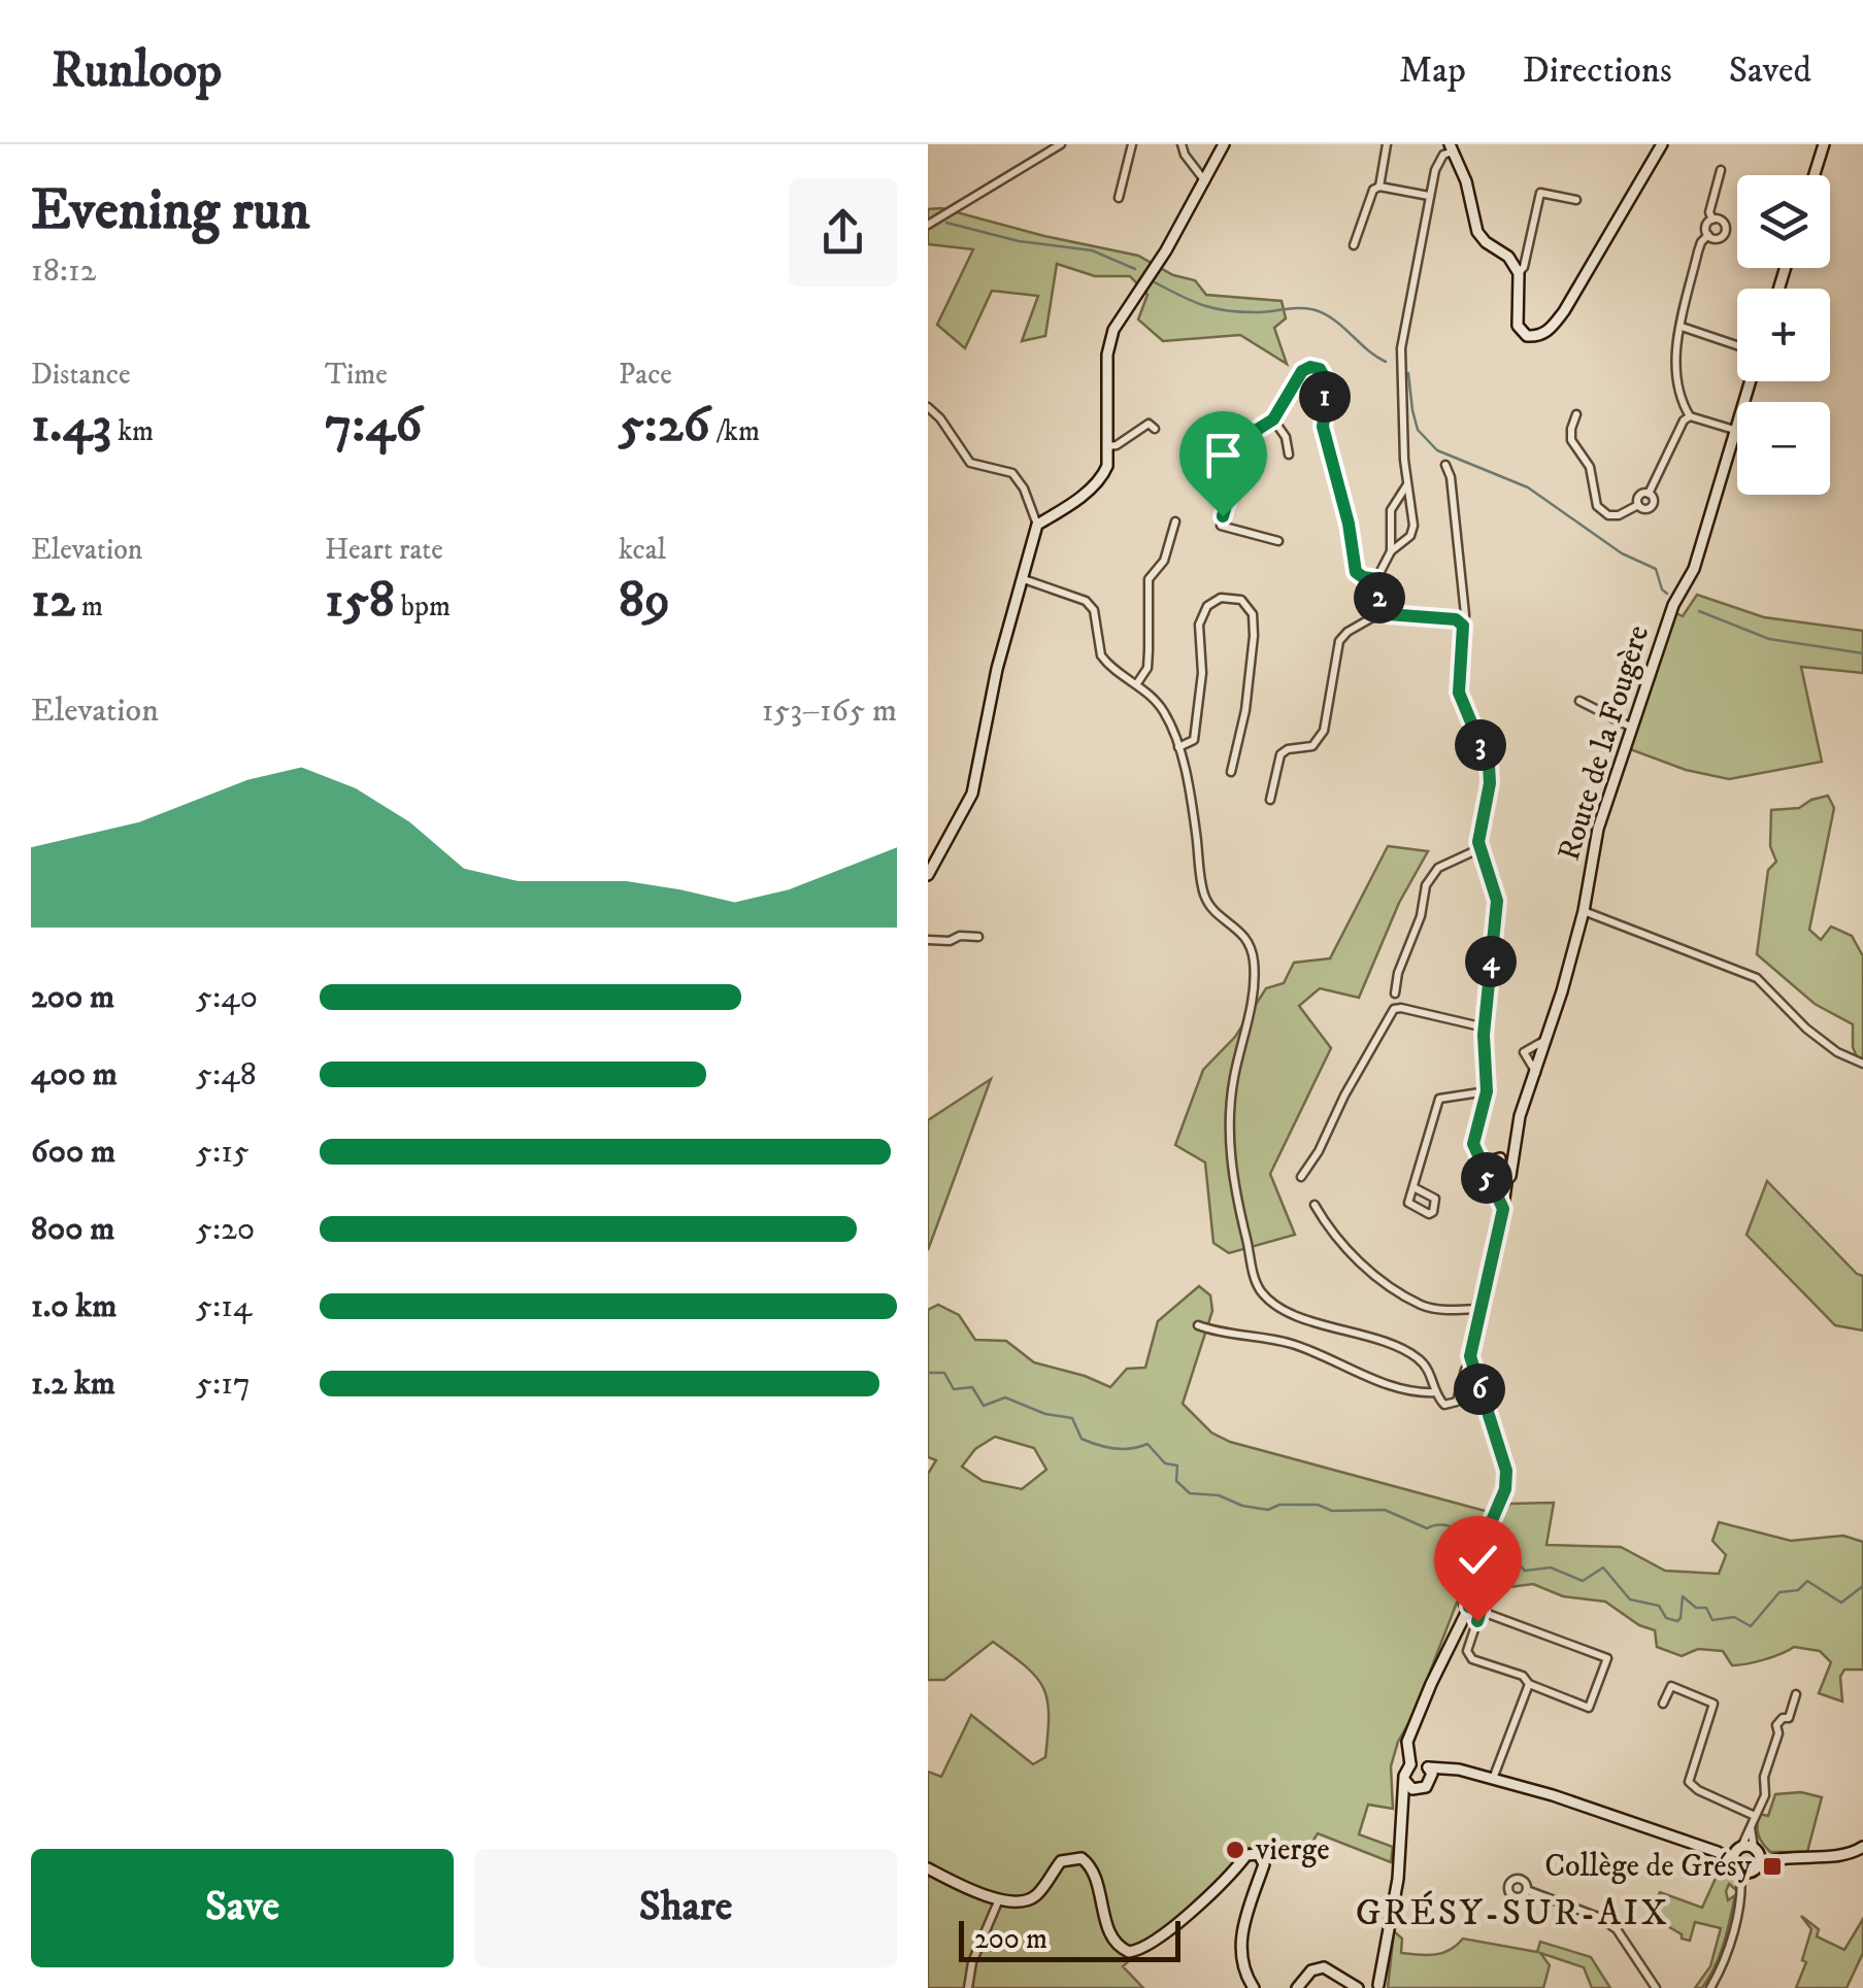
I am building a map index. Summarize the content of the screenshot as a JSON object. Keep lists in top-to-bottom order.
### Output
{
  "streets": {
    "street": ["Route de la Fougère"]
  },
  "districts": ["GRÉSY-SUR-AIX"],
  "places": {
    "other": ["vierge"],
    "transit": ["Collège de Grésy"]
  },
  "scale_bar": "200 m",
  "page": {
    "header": "Runloop",
    "nav": ["Map", "Directions", "Saved"],
    "heading": ["Evening run", "18:12"],
    "map_buttons": ["+", "−"],
    "stats": [
      ["Distance", "1.43 km"],
      ["Time", "7:46"],
      ["Pace", "5:26 /km"],
      ["Elevation", "12 m"],
      ["Heart rate", "158 bpm"],
      ["kcal", "89"]
    ],
    "pins": [
      "1",
      "2",
      "3",
      "4",
      "5",
      "6"
    ],
    "chart": ["Elevation", "153–165 m"],
    "list": [
      {
        "name": "200 m",
        "note": "5:40"
      },
      {
        "name": "400 m",
        "note": "5:48"
      },
      {
        "name": "600 m",
        "note": "5:15"
      },
      {
        "name": "800 m",
        "note": "5:20"
      },
      {
        "name": "1.0 km",
        "note": "5:14"
      },
      {
        "name": "1.2 km",
        "note": "5:17"
      }
    ],
    "buttons": ["Save", "Share"],
    "scale": "200 m"
  }
}
